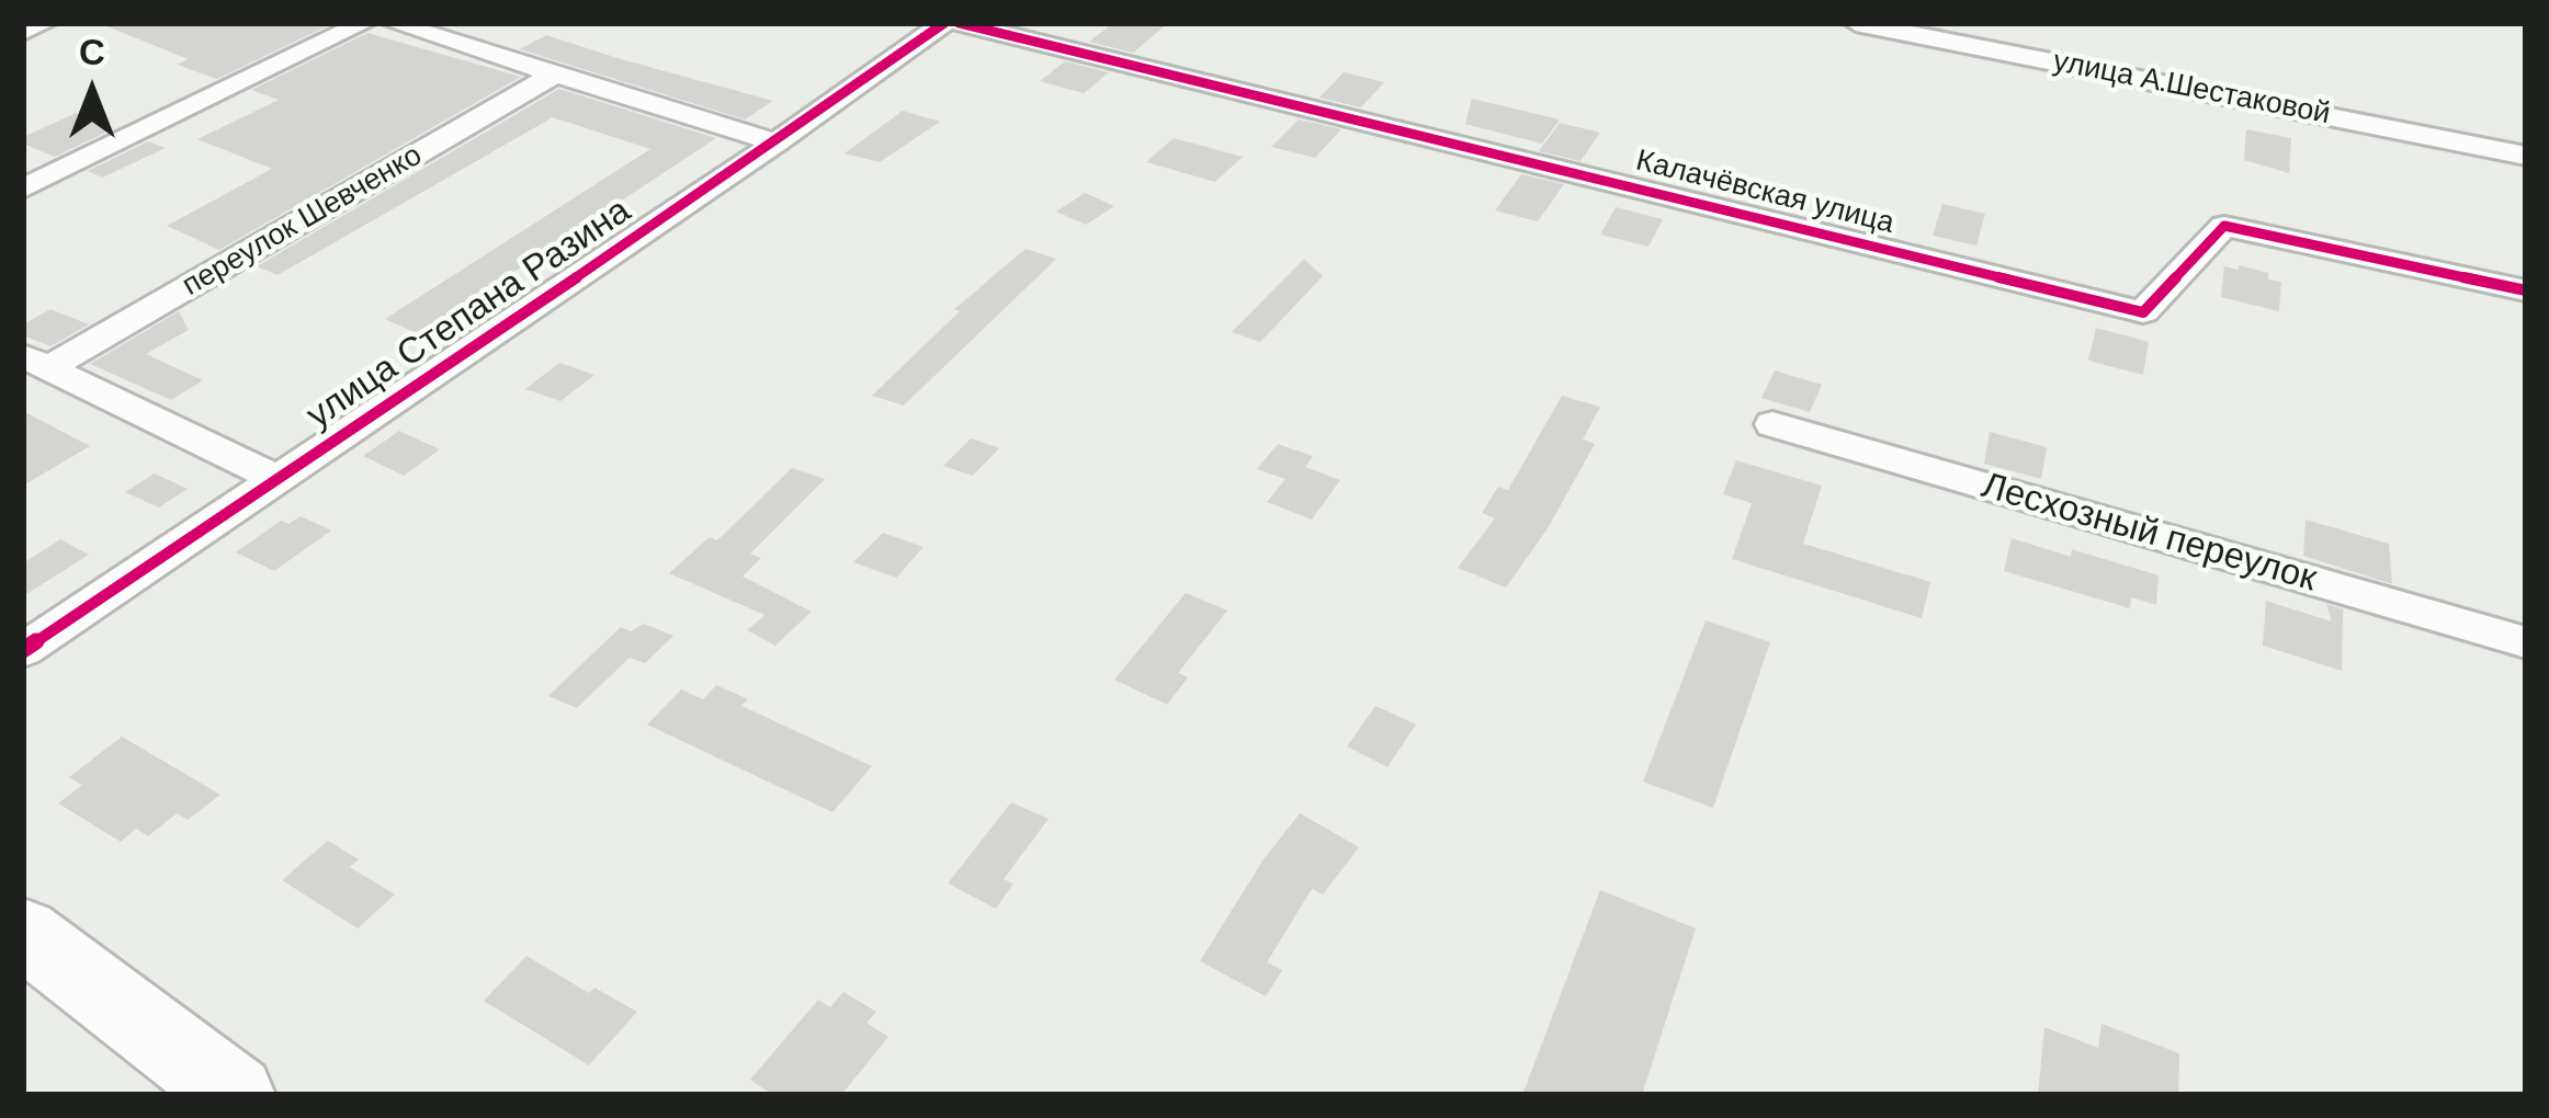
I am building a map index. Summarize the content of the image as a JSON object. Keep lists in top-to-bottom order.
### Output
{
  "streets": {
    "street": [
      "улица А.Шестаковой",
      "Калачёвская улица",
      "переулок Шевченко",
      "улица Степана Разина",
      "Лесхозный переулок"
    ]
  },
  "north": "top"
}
